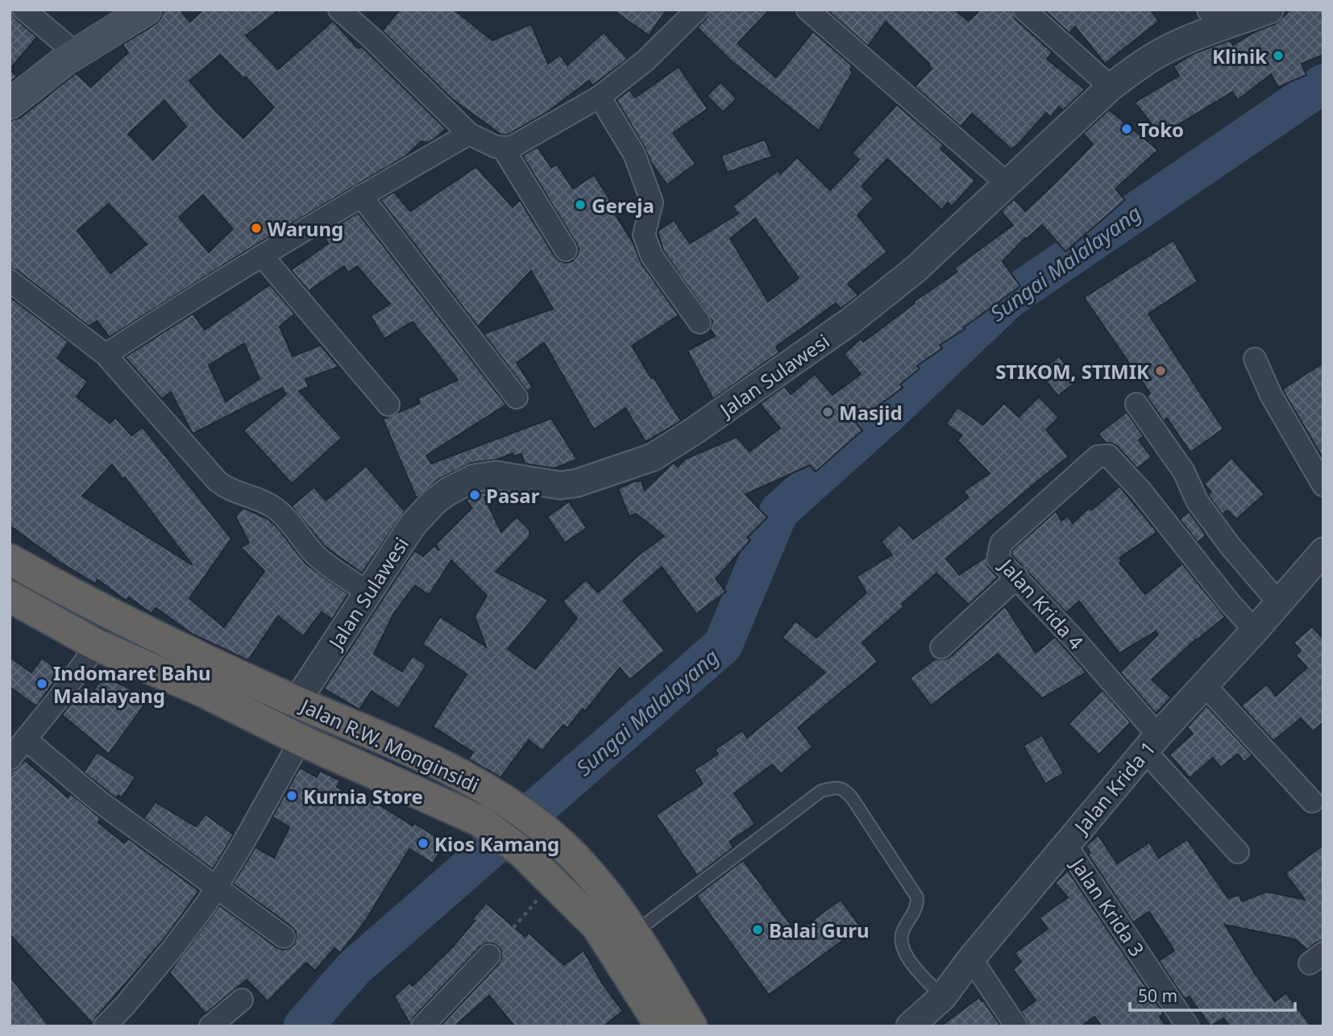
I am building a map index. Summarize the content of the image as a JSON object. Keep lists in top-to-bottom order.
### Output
{
  "streets": {
    "highway": ["Jalan R.W. Monginsidi"],
    "street": [
      "Jalan Sulawesi",
      "Jalan Krida 4",
      "Jalan Krida 1",
      "Jalan Krida 3"
    ]
  },
  "crossings": [
    ["Jalan Sulawesi", "Jalan R.W. Monginsidi"],
    ["Jalan Krida 4", "Jalan Krida 1"],
    ["Jalan Krida 1", "Jalan Krida 3"]
  ],
  "water": ["Sungai Malalayang"],
  "places": [
    "Klinik",
    "Toko",
    "Gereja",
    "Warung",
    "STIKOM, STIMIK",
    "Masjid",
    "Pasar",
    "Indomaret Bahu Malalayang",
    "Kurnia Store",
    "Kios Kamang",
    "Balai Guru"
  ],
  "scale_bar": "50 m"
}
